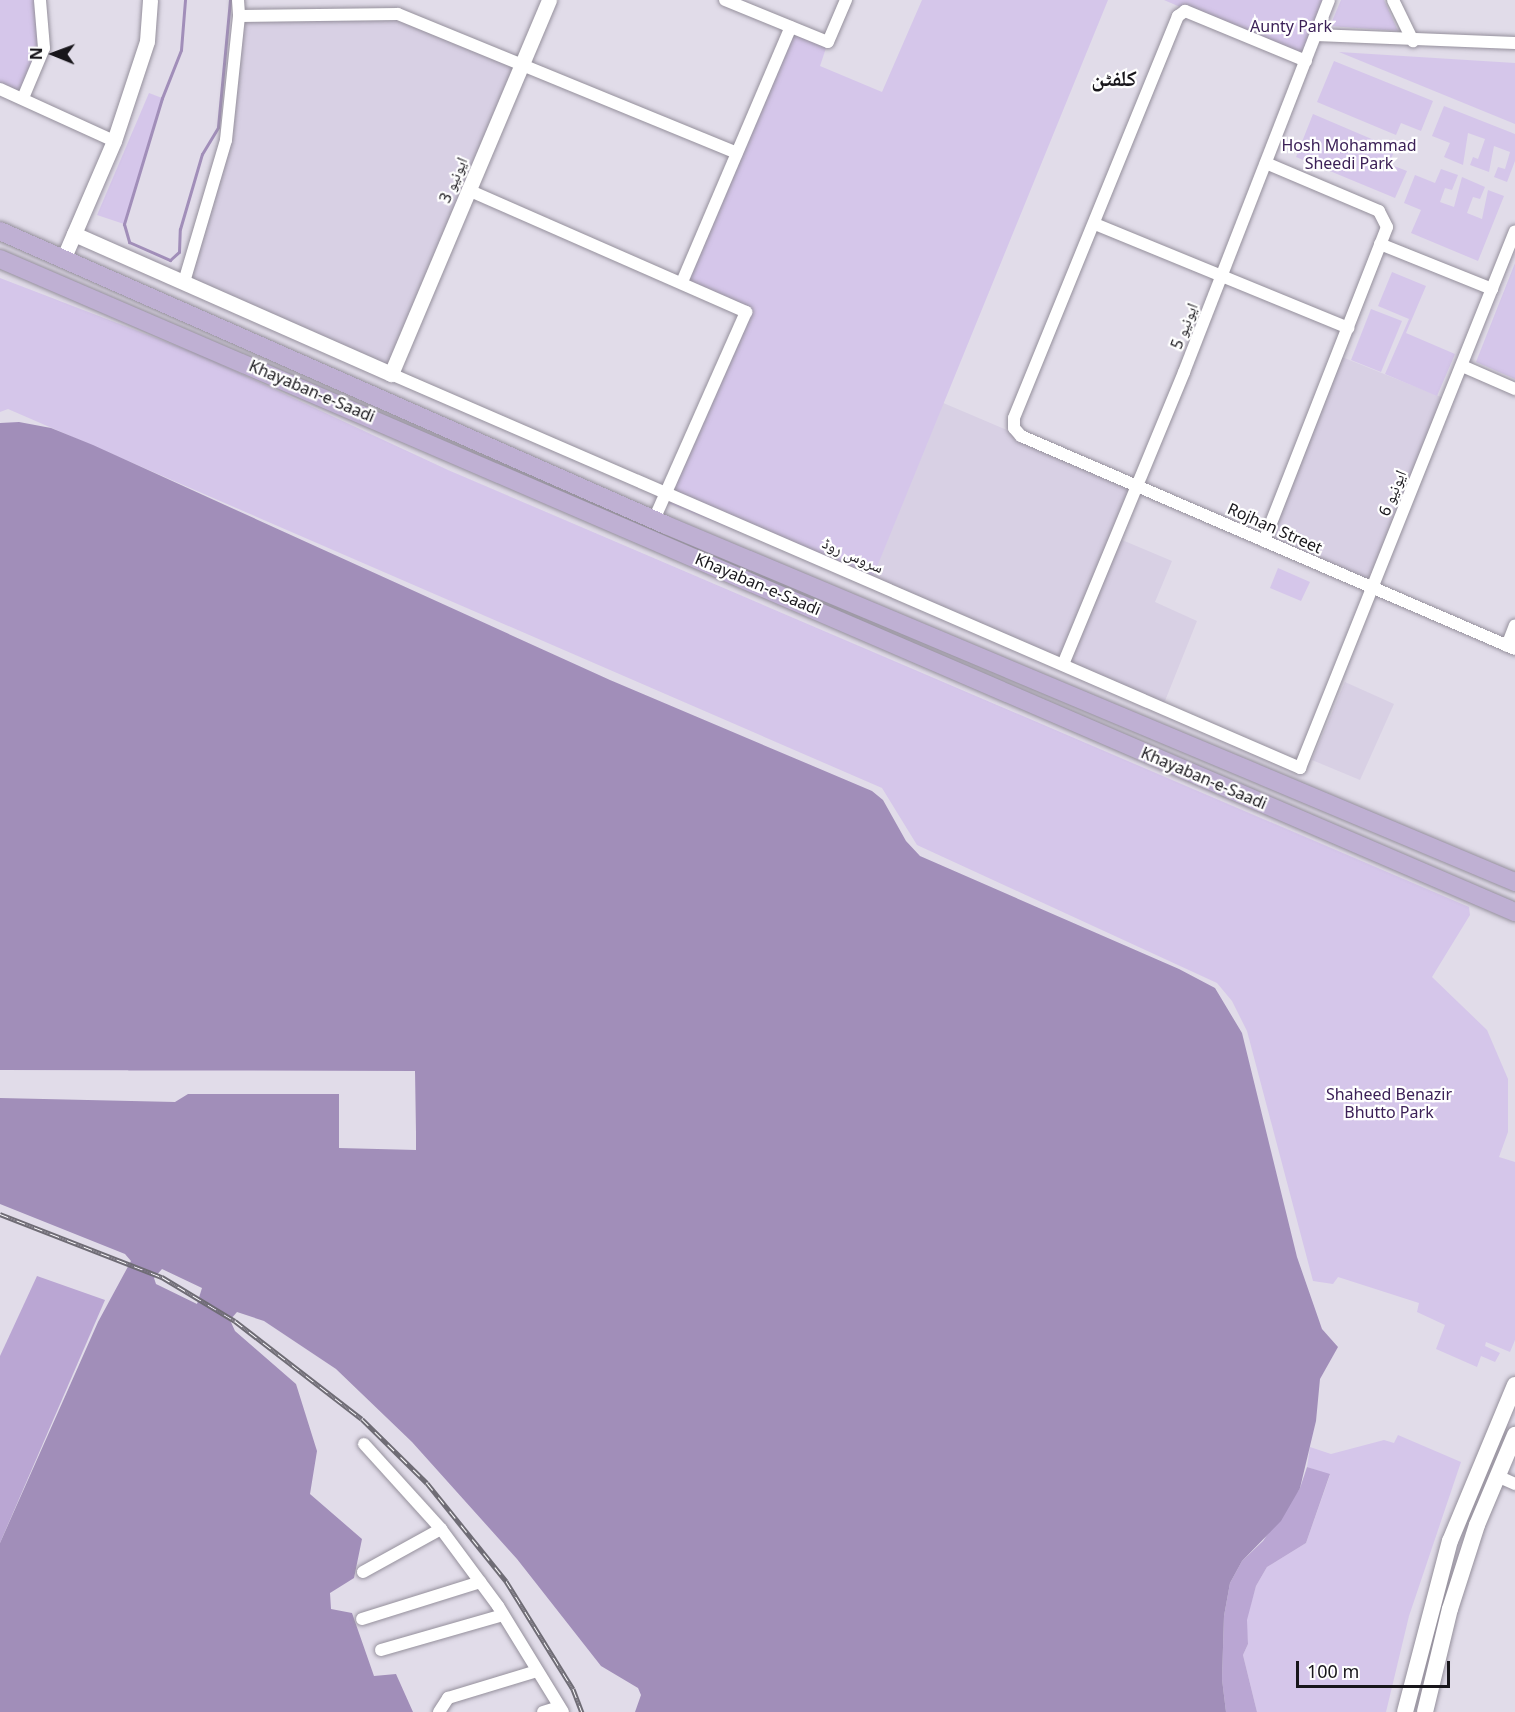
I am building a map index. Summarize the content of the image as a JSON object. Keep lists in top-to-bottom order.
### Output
{
  "streets": {
    "main road": ["Khayaban-e-Saadi"],
    "street": [
      "ایونیو 3",
      "ایونیو 5",
      "ایونیو 6",
      "Rojhan Street",
      "سروس روڈ"
    ]
  },
  "crossings": [
    ["ایونیو 3", "سروس روڈ"],
    ["ایونیو 5", "Rojhan Street"],
    ["ایونیو 5", "سروس روڈ"],
    ["ایونیو 6", "Rojhan Street"],
    ["ایونیو 6", "سروس روڈ"]
  ],
  "districts": ["کلفٹن"],
  "parks": ["Aunty Park", "Hosh Mohammad Sheedi Park", "Shaheed Benazir Bhutto Park"],
  "scale_bar": "100 m",
  "north": "left"
}
